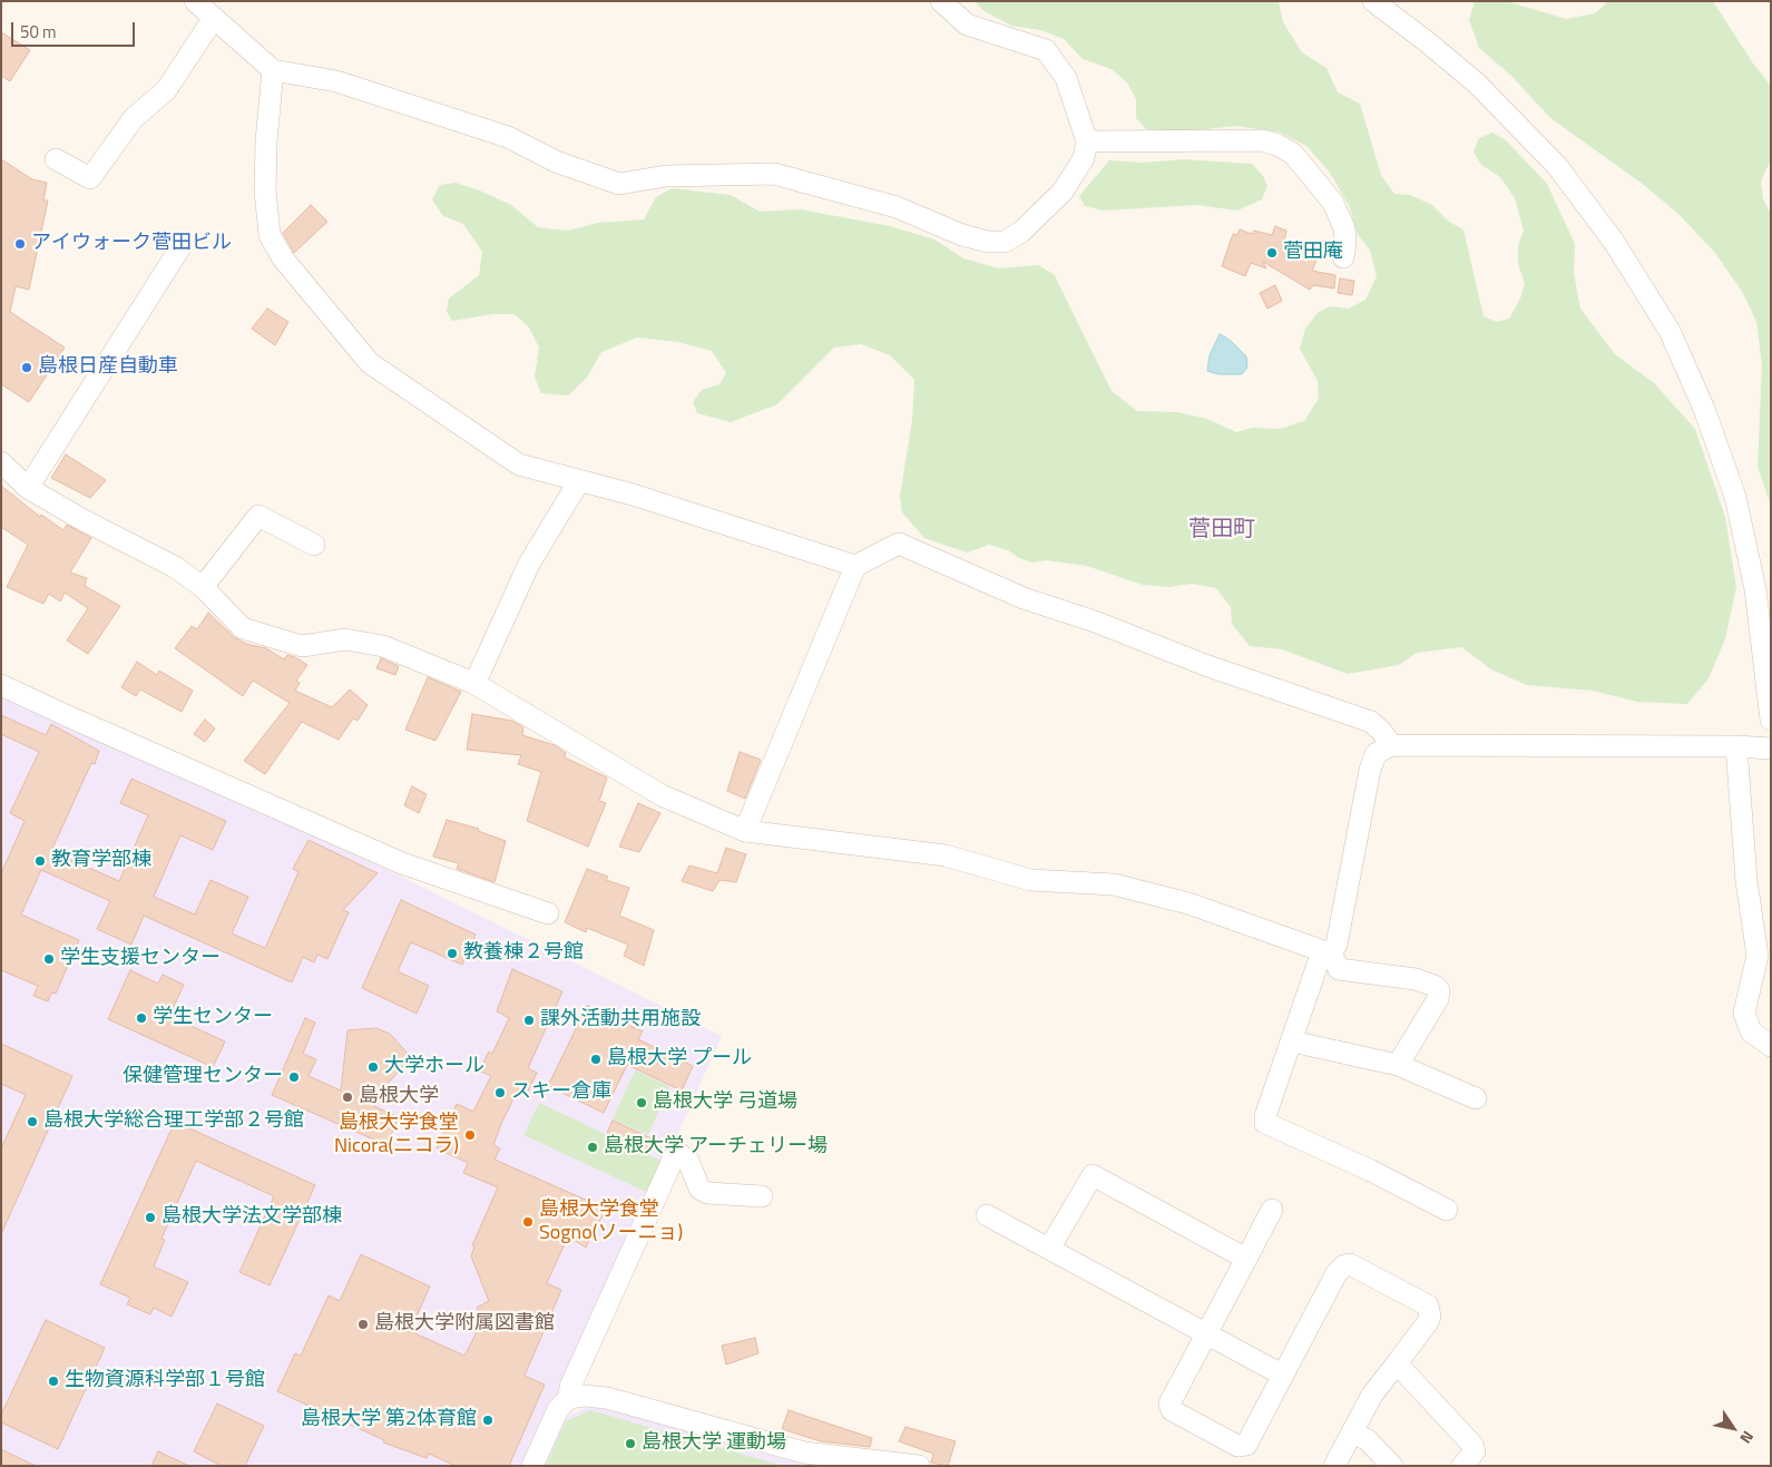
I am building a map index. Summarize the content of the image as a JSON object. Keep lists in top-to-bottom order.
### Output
{
  "districts": ["菅田町"],
  "places": [
    "アイウォーク菅田ビル",
    "菅田庵",
    "島根日産自動車",
    "教育学部棟",
    "教養棟２号館",
    "学生支援センター",
    "学生センター",
    "課外活動共用施設",
    "島根大学 プール",
    "大学ホール",
    "保健管理センター",
    "スキー倉庫",
    "島根大学",
    "島根大学 弓道場",
    "島根大学総合理工学部２号館",
    "島根大学食堂 Nicora(ニコラ)",
    "島根大学 アーチェリー場",
    "島根大学法文学部棟",
    "島根大学食堂 Sogno(ソーニョ)",
    "島根大学附属図書館",
    "生物資源科学部１号館",
    "島根大学 第2体育館",
    "島根大学 運動場"
  ],
  "scale_bar": "50 m",
  "north": "bottom right"
}
